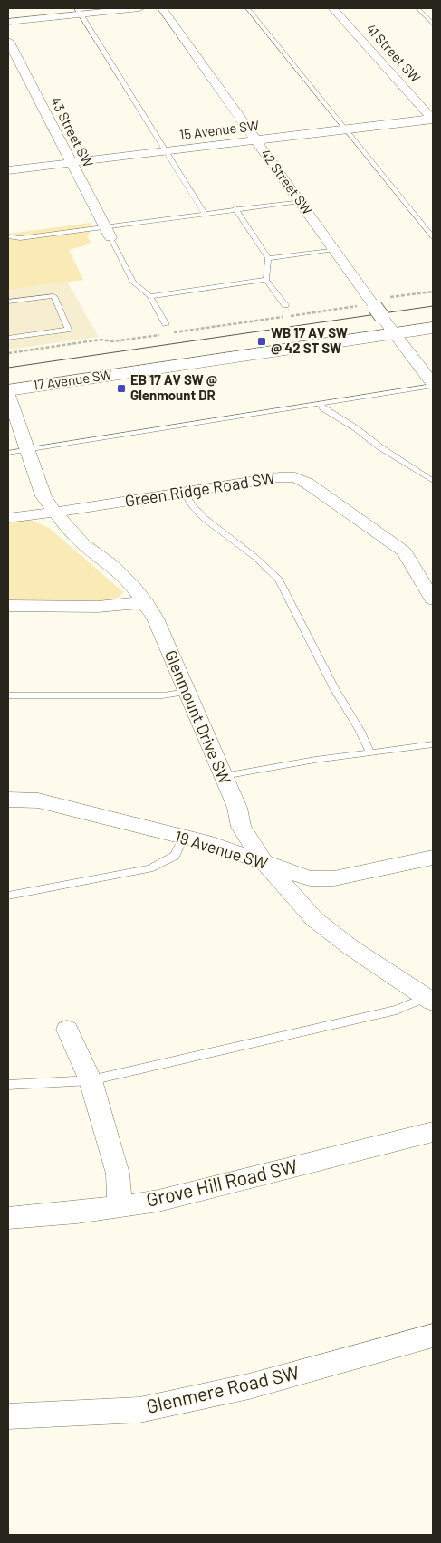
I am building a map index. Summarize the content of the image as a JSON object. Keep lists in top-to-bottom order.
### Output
{
  "streets": {
    "main road": ["17 Avenue SW"],
    "street": [
      "41 Street SW",
      "15 Avenue SW",
      "43 Street SW",
      "42 Street SW",
      "Green Ridge Road SW",
      "Glenmount Drive SW",
      "19 Avenue SW",
      "Grove Hill Road SW",
      "Glenmere Road SW"
    ]
  },
  "crossings": [
    ["41 Street SW", "15 Avenue SW"],
    ["15 Avenue SW", "43 Street SW"],
    ["15 Avenue SW", "42 Street SW"],
    ["42 Street SW", "17 Avenue SW"],
    ["Green Ridge Road SW", "Glenmount Drive SW"],
    ["Glenmount Drive SW", "19 Avenue SW"]
  ],
  "places": {
    "transit": ["WB 17 AV SW @ 42 ST SW", "EB 17 AV SW @ Glenmount DR"]
  }
}
